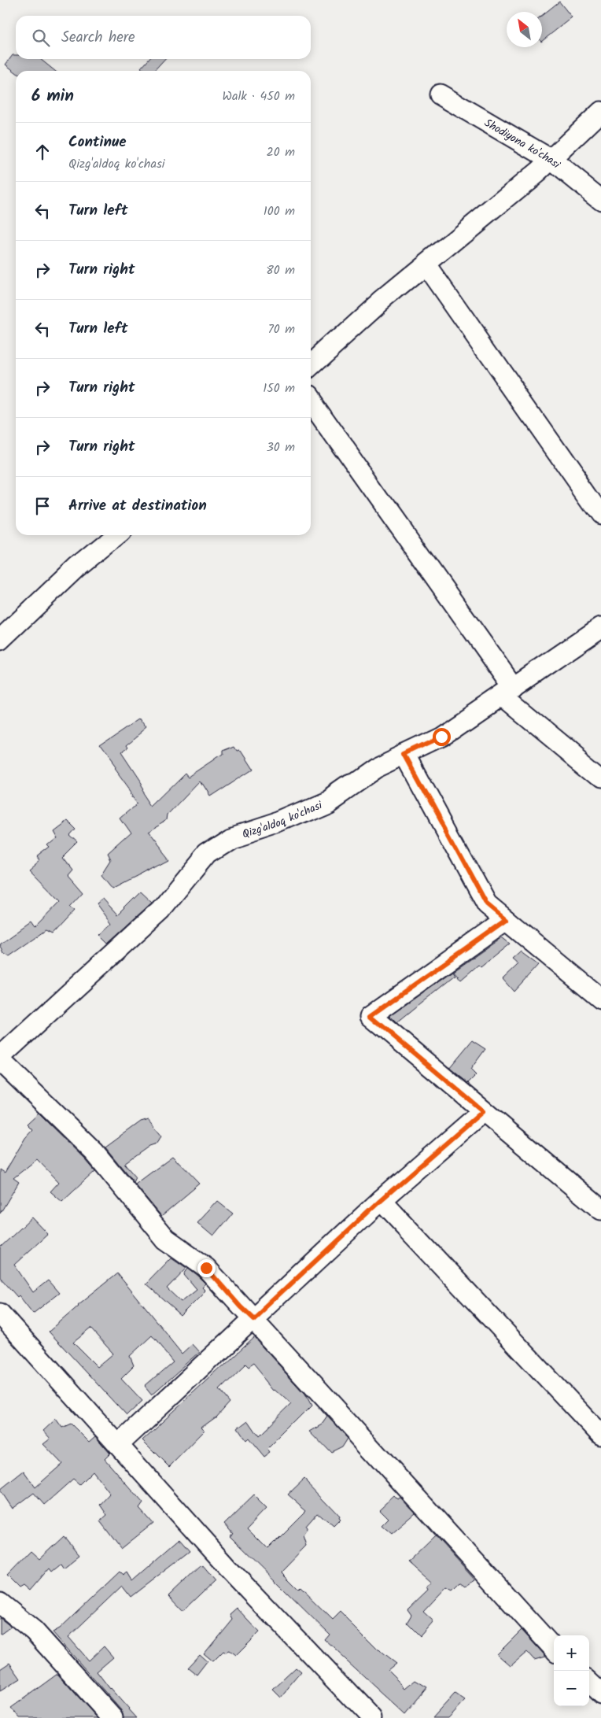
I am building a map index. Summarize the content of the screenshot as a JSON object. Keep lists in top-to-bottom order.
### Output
{
  "streets": {
    "street": ["Shodiyona ko'chasi", "Qizg'aldoq ko'chasi"]
  },
  "north": "top left",
  "page": {
    "search": "Search here",
    "heading": ["6 min", "Walk · 450 m"],
    "list": [
      ["Continue", "Qizg'aldoq ko'chasi", "20 m"],
      ["Turn left", "100 m"],
      ["Turn right", "80 m"],
      ["Turn left", "70 m"],
      ["Turn right", "150 m"],
      ["Turn right", "30 m"],
      "Arrive at destination"
    ],
    "map_buttons": ["+", "−"]
  }
}
